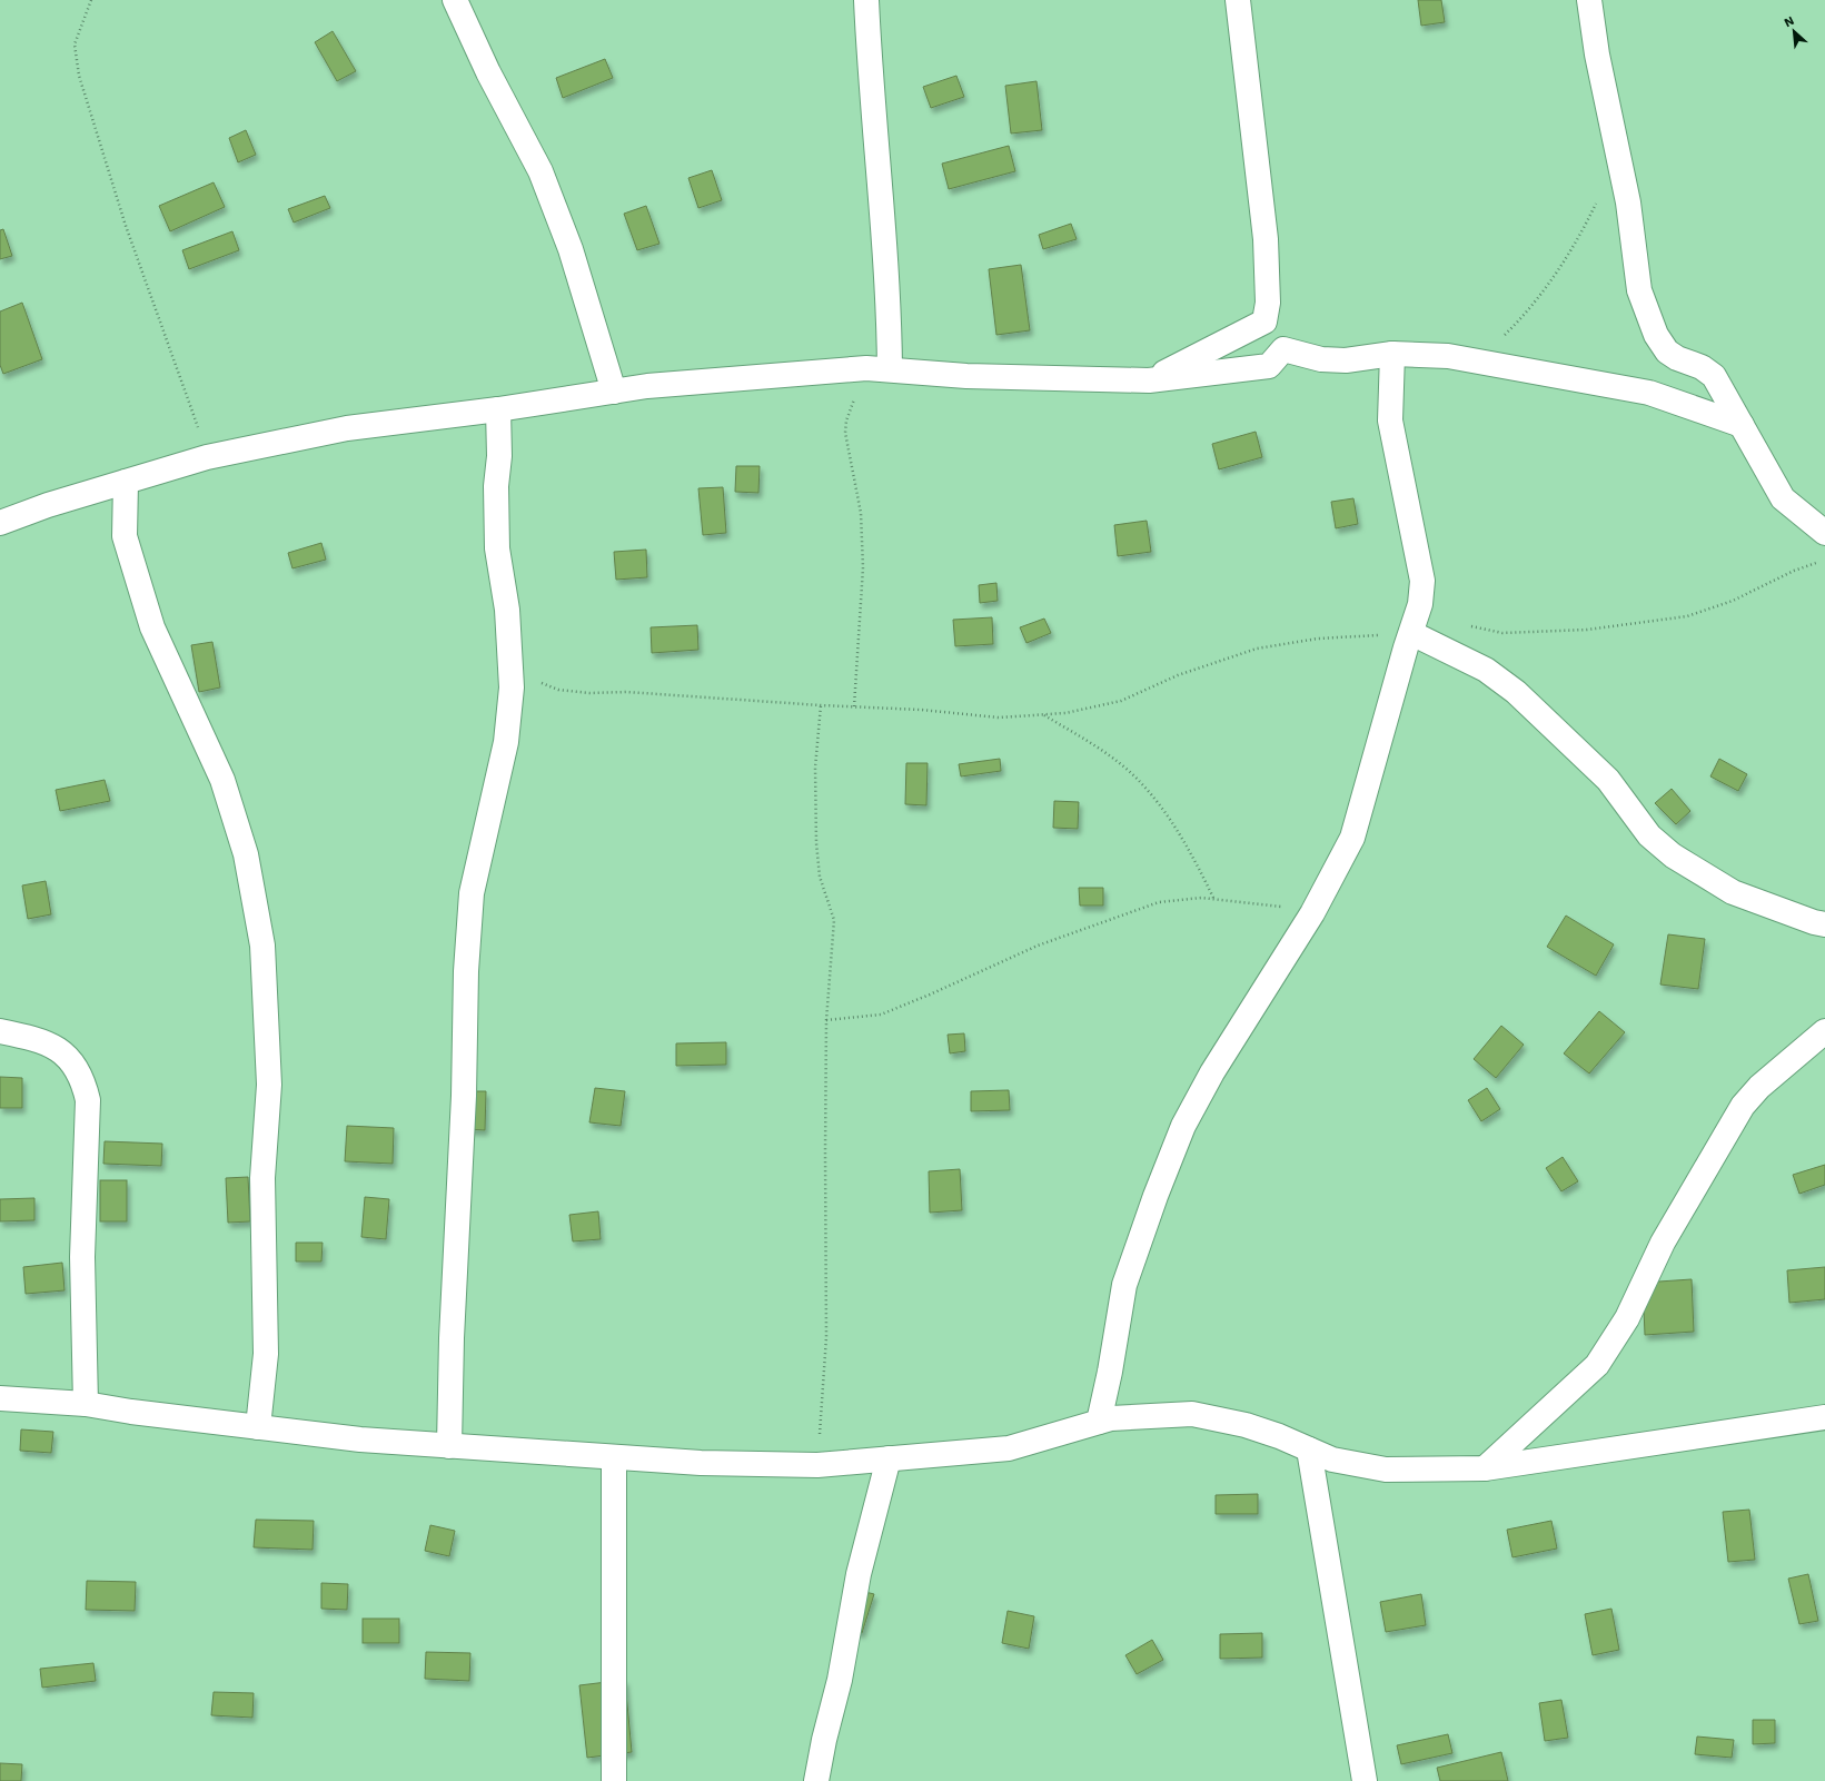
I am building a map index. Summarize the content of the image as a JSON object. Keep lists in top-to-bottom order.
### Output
{
  "north": "top left"
}
